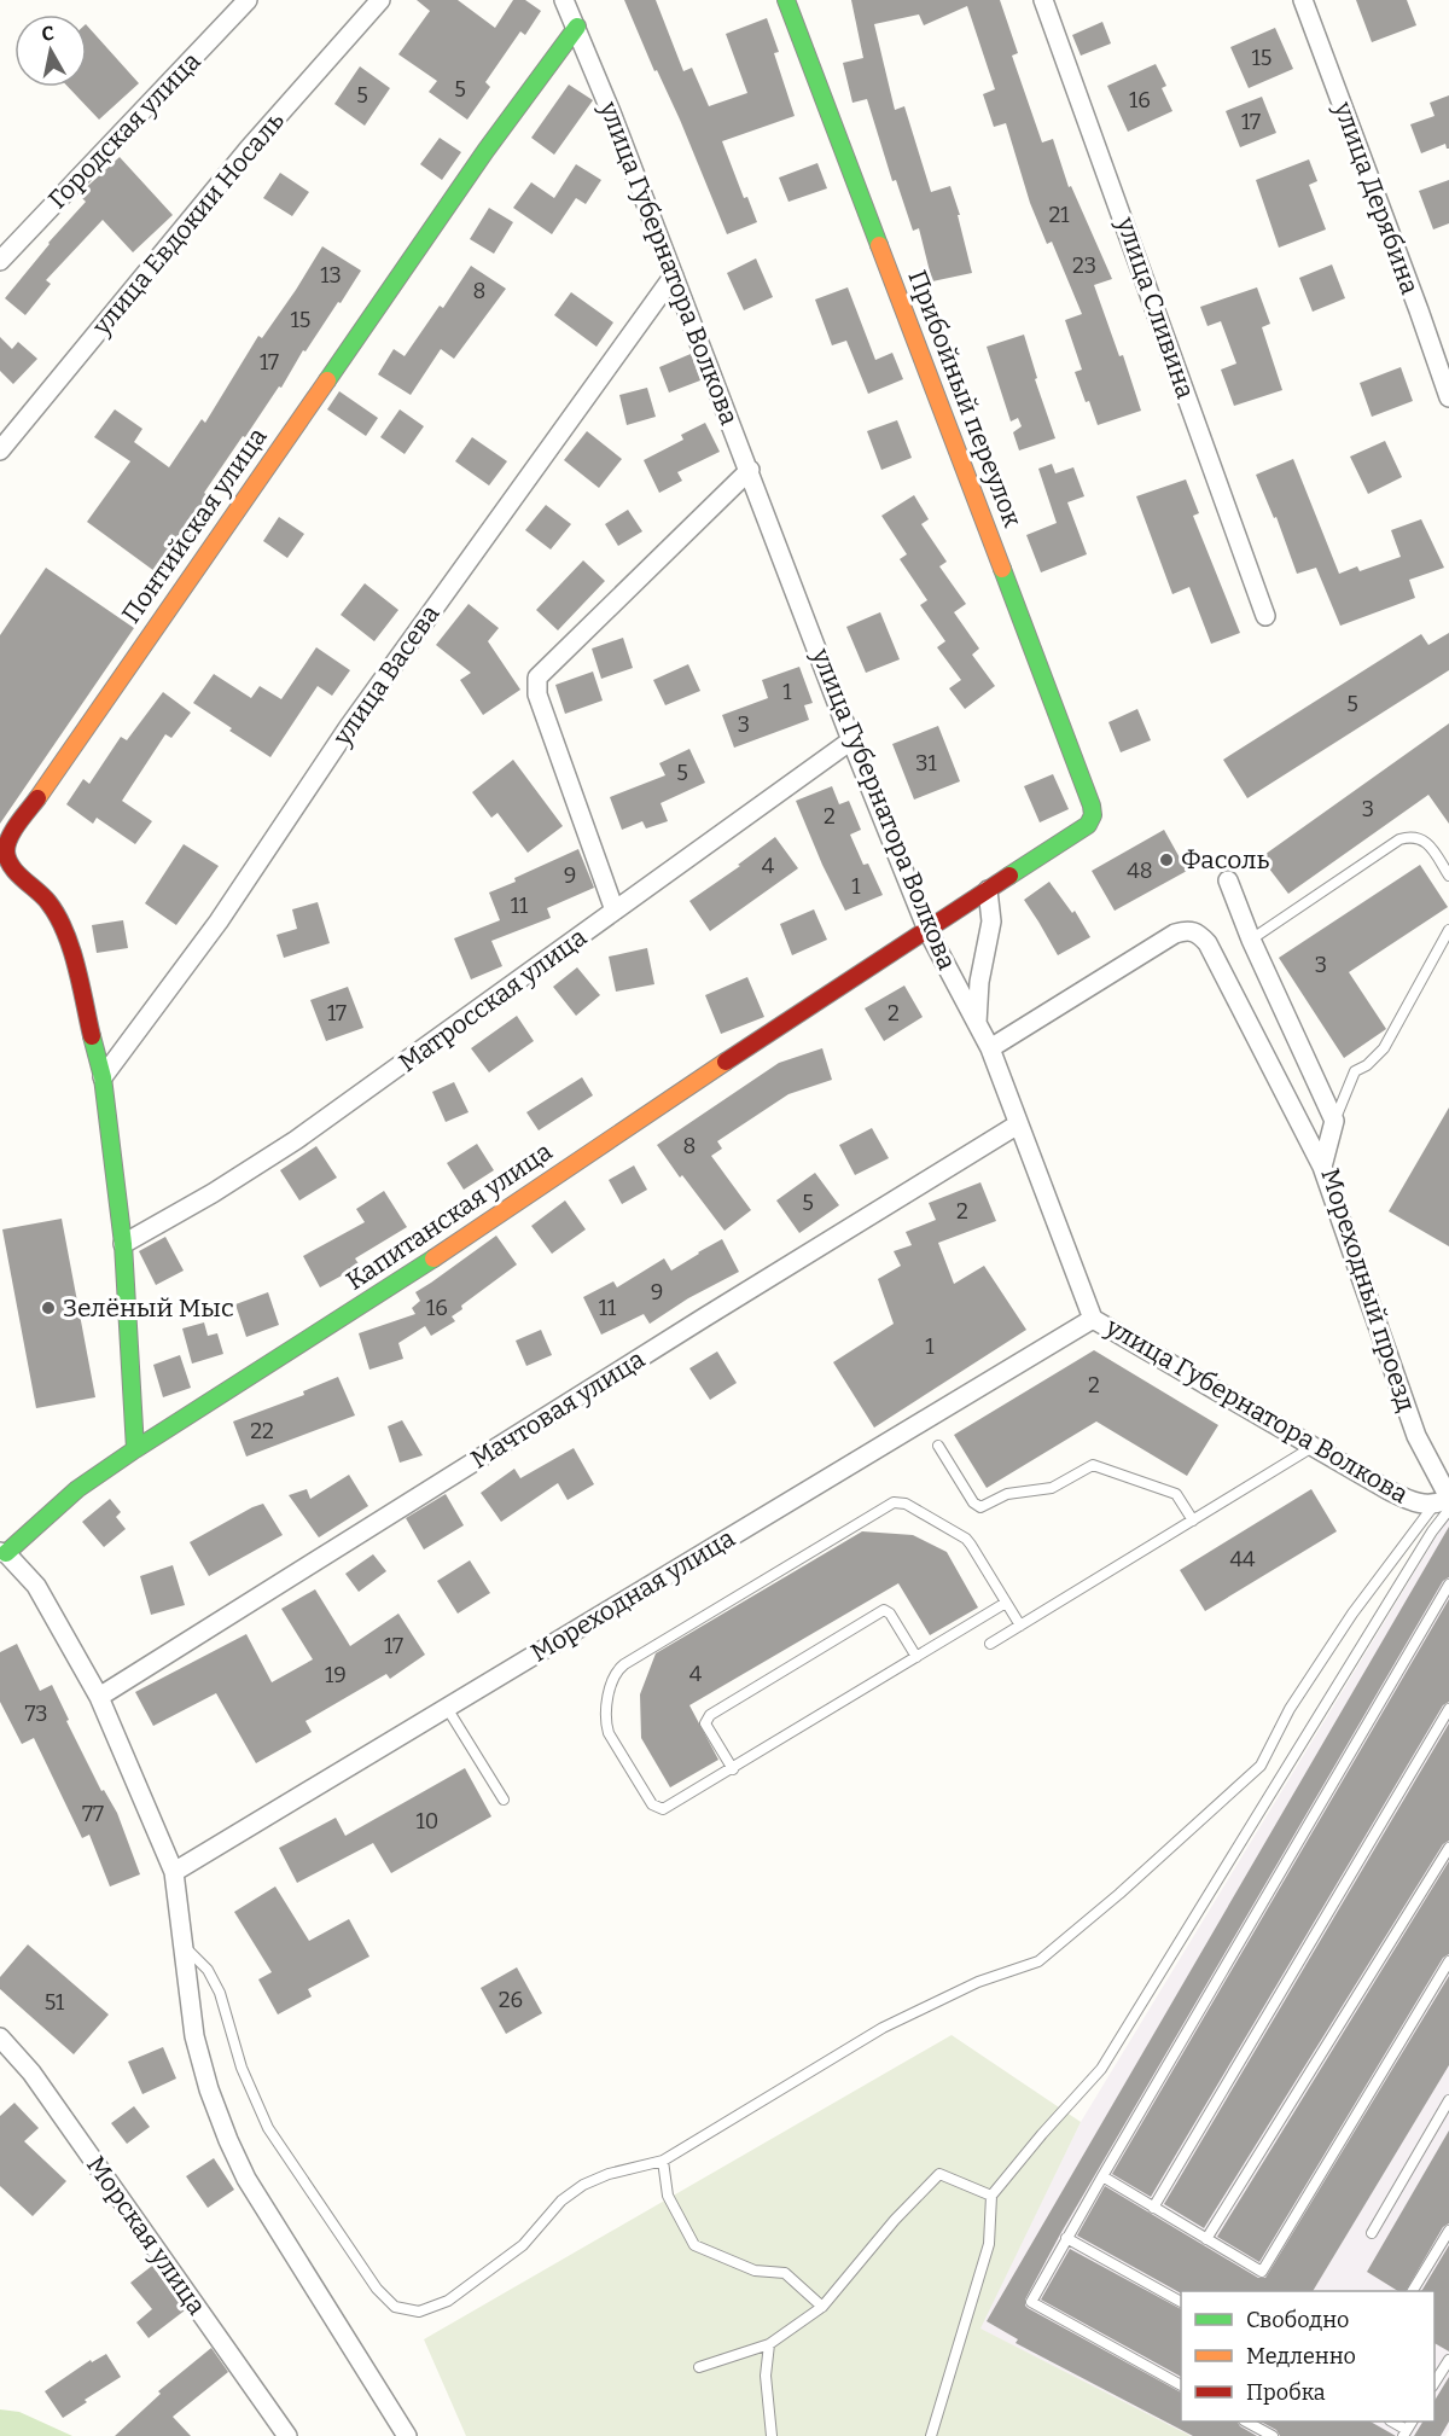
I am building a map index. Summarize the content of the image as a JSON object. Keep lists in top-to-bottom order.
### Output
{
  "streets": {
    "street": [
      "Городская улица",
      "улица Дерябина",
      "улица Евдокии Носаль",
      "улица Губернатора Волкова",
      "улица Сливина",
      "Прибойный переулок",
      "Понтийская улица",
      "улица Васева",
      "Матросская улица",
      "Капитанская улица",
      "Мореходный проезд",
      "Мачтовая улица",
      "Мореходная улица",
      "Морская улица"
    ]
  },
  "crossings": [
    ["улица Губернатора Волкова", "Понтийская улица"],
    ["улица Губернатора Волкова", "улица Васева"],
    ["улица Губернатора Волкова", "Матросская улица"],
    ["улица Губернатора Волкова", "Капитанская улица"],
    ["улица Губернатора Волкова", "Мореходный проезд"],
    ["улица Губернатора Волкова", "Мачтовая улица"],
    ["улица Губернатора Волкова", "Мореходная улица"],
    ["Прибойный переулок", "Капитанская улица"],
    ["Понтийская улица", "улица Васева"],
    ["Понтийская улица", "Матросская улица"],
    ["Понтийская улица", "Капитанская улица"]
  ],
  "places": ["Фасоль", "Зелёный Мыс"],
  "house_numbers": [
    "15",
    "5",
    "5",
    "16",
    "17",
    "21",
    "23",
    "13",
    "8",
    "15",
    "17",
    "1",
    "5",
    "3",
    "31",
    "5",
    "3",
    "2",
    "4",
    "48",
    "9",
    "1",
    "11",
    "3",
    "17",
    "2",
    "8",
    "5",
    "2",
    "9",
    "16",
    "11",
    "1",
    "2",
    "22",
    "44",
    "17",
    "4",
    "19",
    "73",
    "77",
    "10",
    "26",
    "51"
  ],
  "legend": ["Свободно", "Медленно", "Пробка"],
  "north": "top"
}
